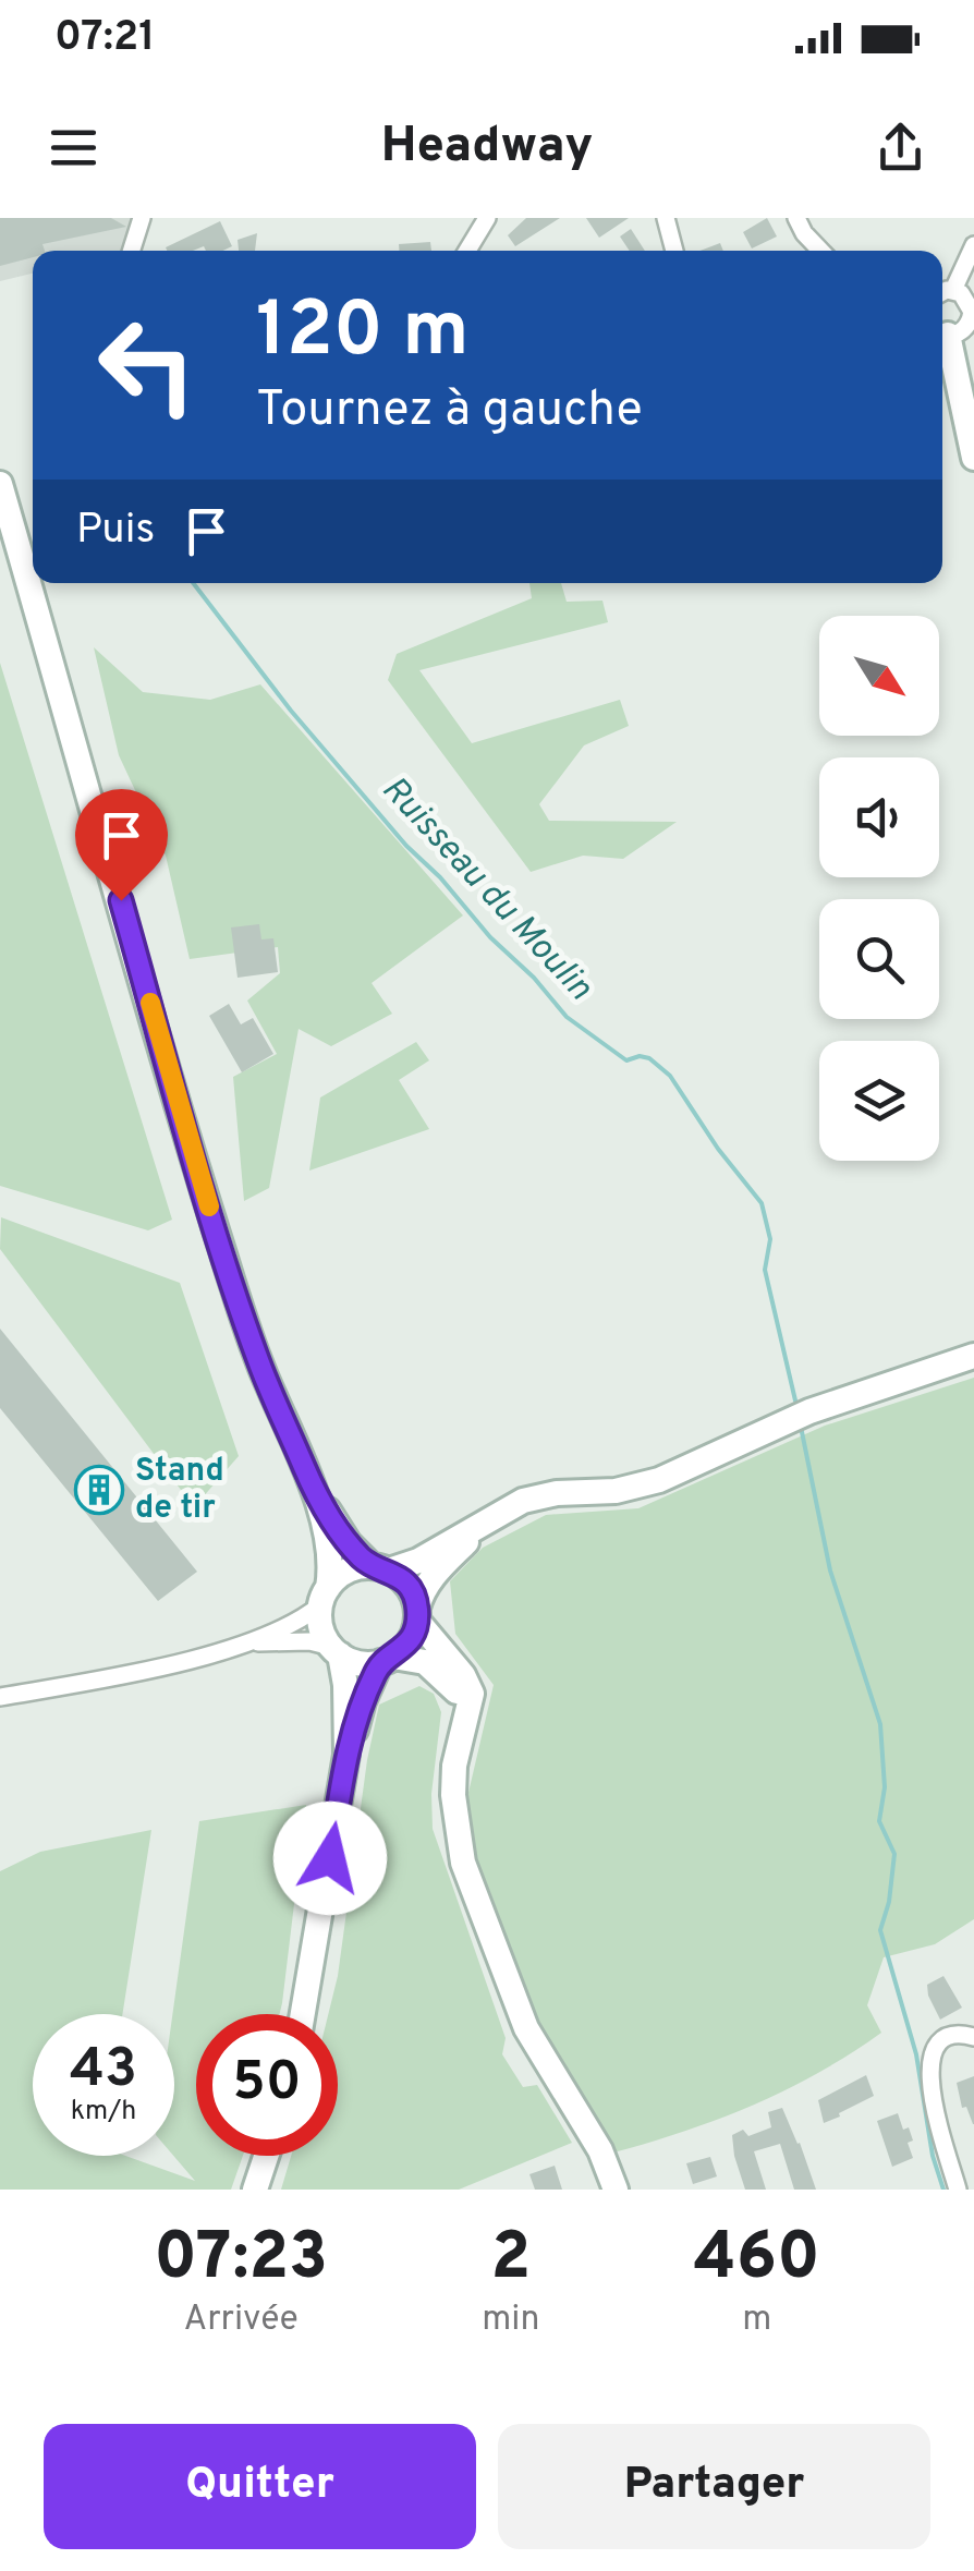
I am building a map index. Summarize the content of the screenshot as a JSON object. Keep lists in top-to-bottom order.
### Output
{
  "water": ["Ruisseau du Moulin"],
  "places": {
    "building": ["Stand de tir"]
  },
  "north": "bottom right",
  "page": {
    "status": "07:21",
    "header": "Headway",
    "turn": ["120 m", "Tournez à gauche"],
    "then": "Puis",
    "speed": "43 km/h",
    "limit": "50",
    "eta": [
      "07:23",
      "Arrivée",
      "2",
      "min",
      "460",
      "m"
    ],
    "buttons": ["Quitter", "Partager"]
  }
}
